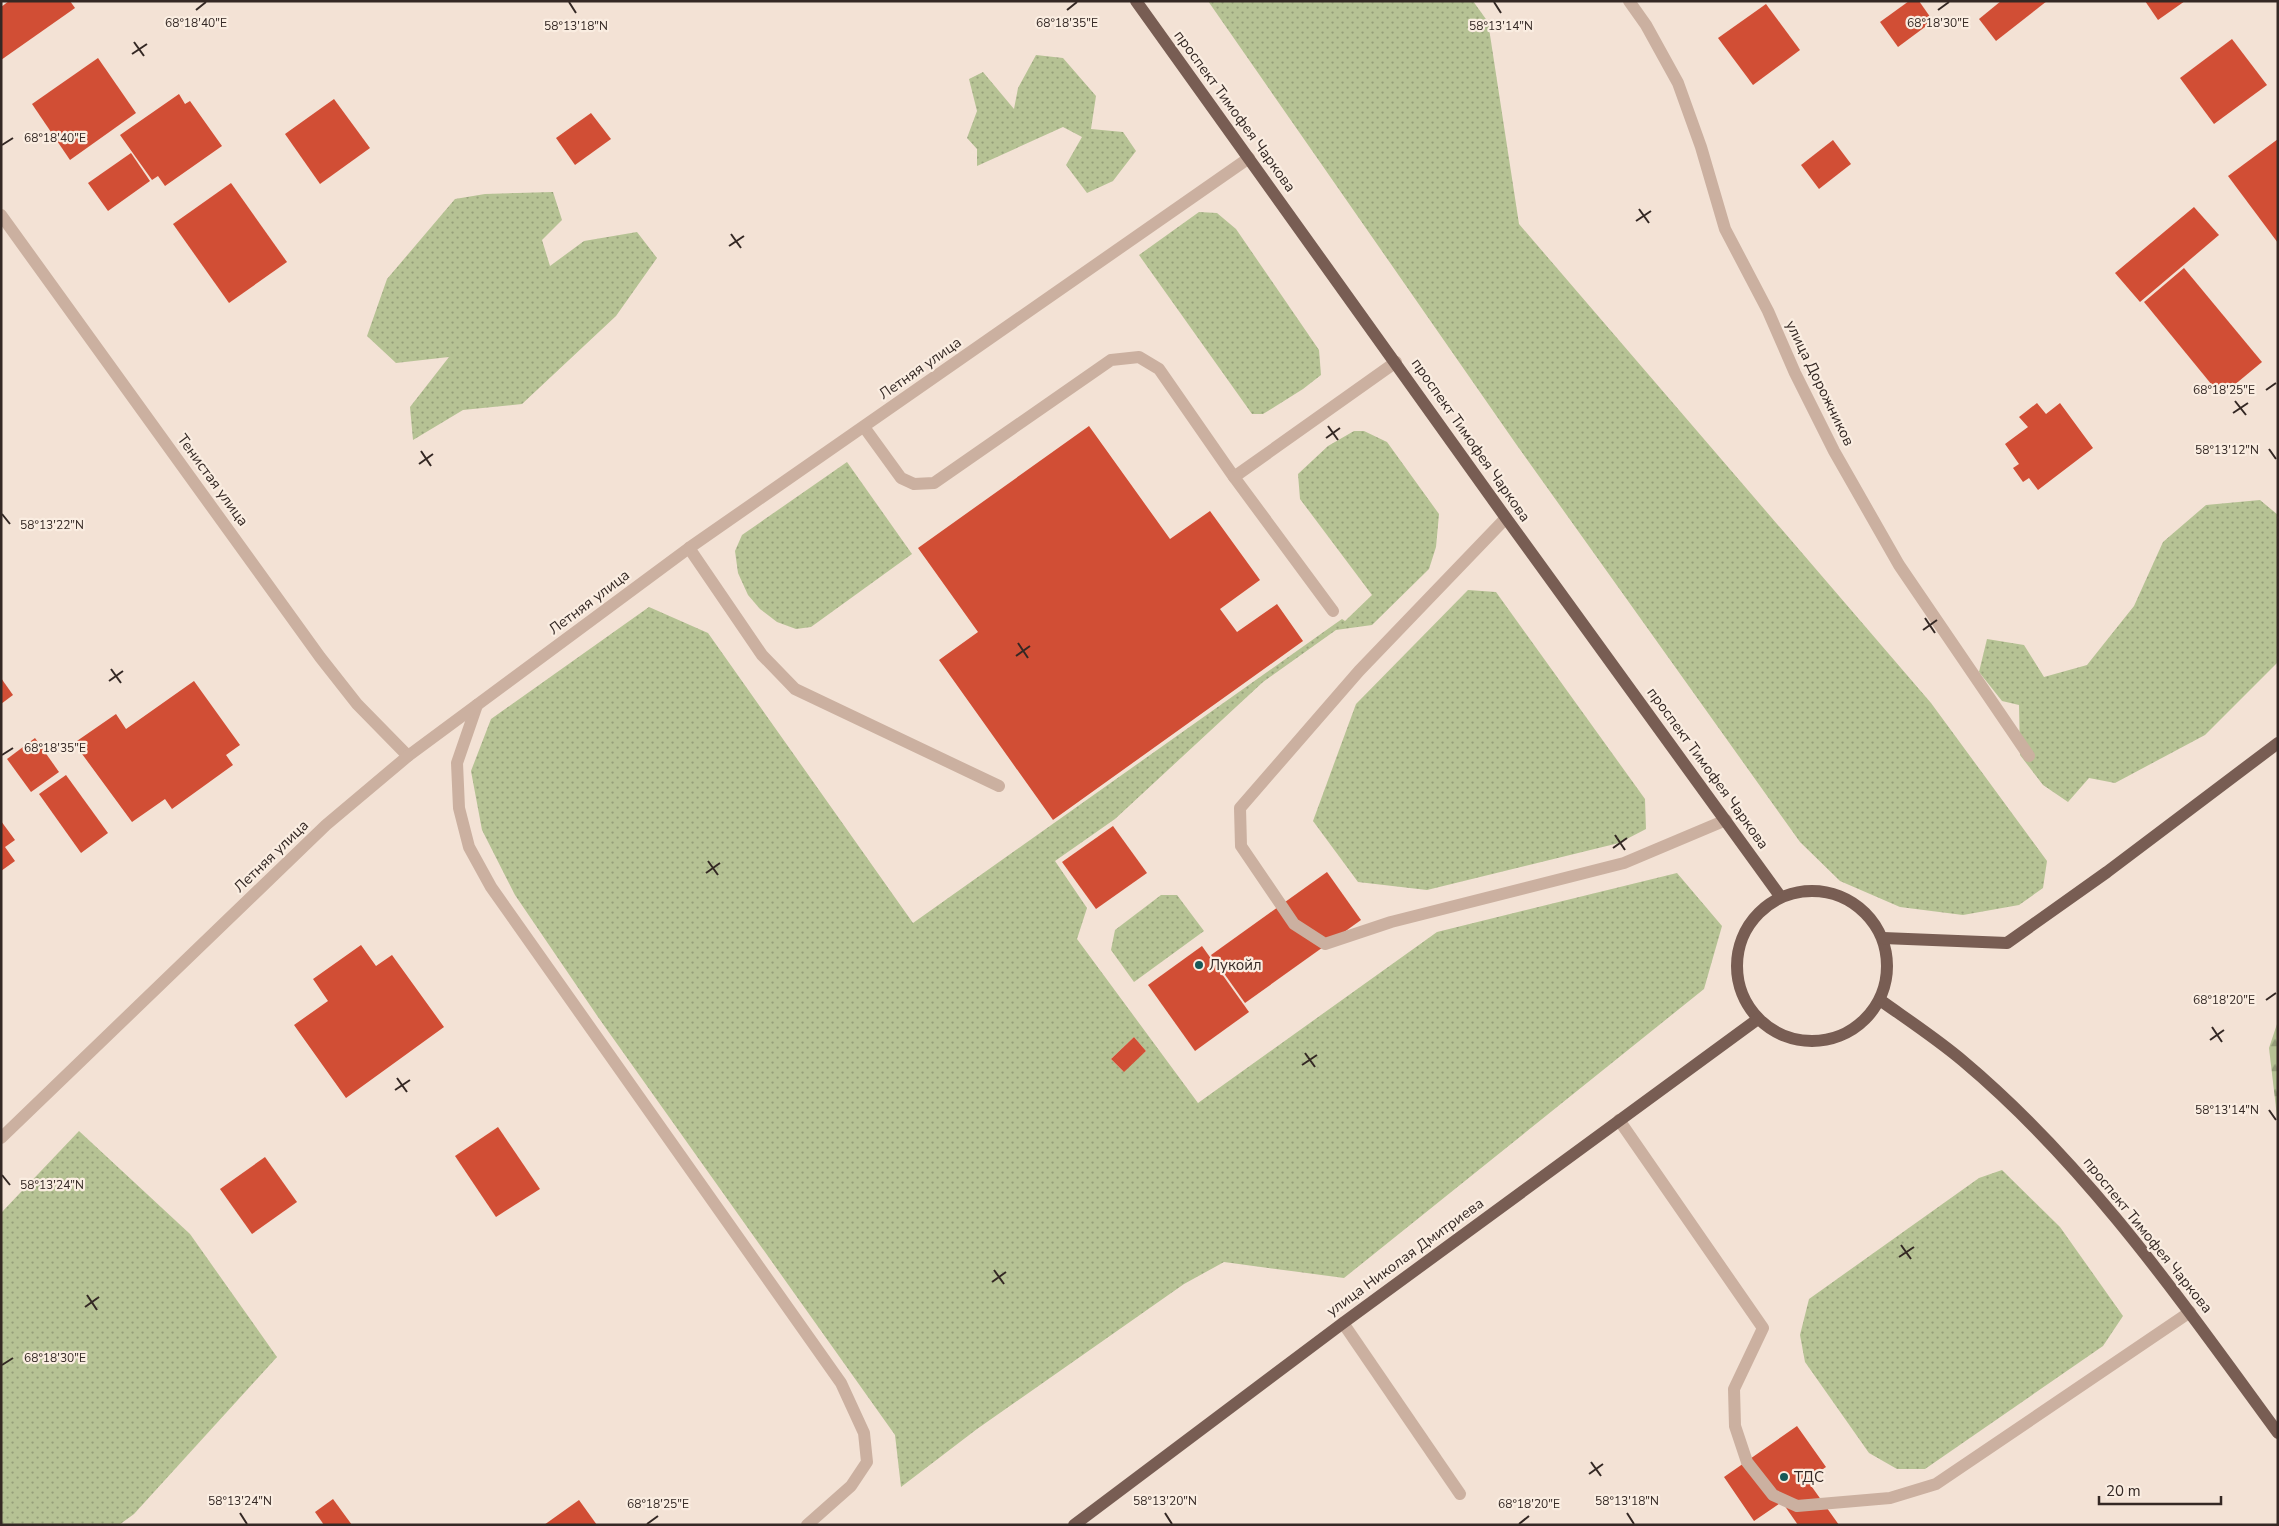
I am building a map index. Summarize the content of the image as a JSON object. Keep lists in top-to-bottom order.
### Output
{
  "streets": {
    "main road": ["проспект Тимофея Чаркова", "улица Николая Дмитриева"],
    "street": ["Летняя улица", "улица Дорожников", "Тенистая улица"]
  },
  "crossings": [
    ["проспект Тимофея Чаркова", "Летняя улица"],
    ["проспект Тимофея Чаркова", "улица Николая Дмитриева"],
    ["Летняя улица", "Тенистая улица"]
  ],
  "places": ["Лукойл", "ТДС"],
  "scale_bar": "20 m",
  "coordinates": [
    "68°18'40\"E",
    "68°18'35\"E",
    "68°18'30\"E",
    "58°13'14\"N",
    "58°13'18\"N",
    "68°18'25\"E",
    "58°13'12\"N",
    "58°13'22\"N",
    "68°18'20\"E",
    "58°13'24\"N",
    "58°13'20\"N"
  ]
}
